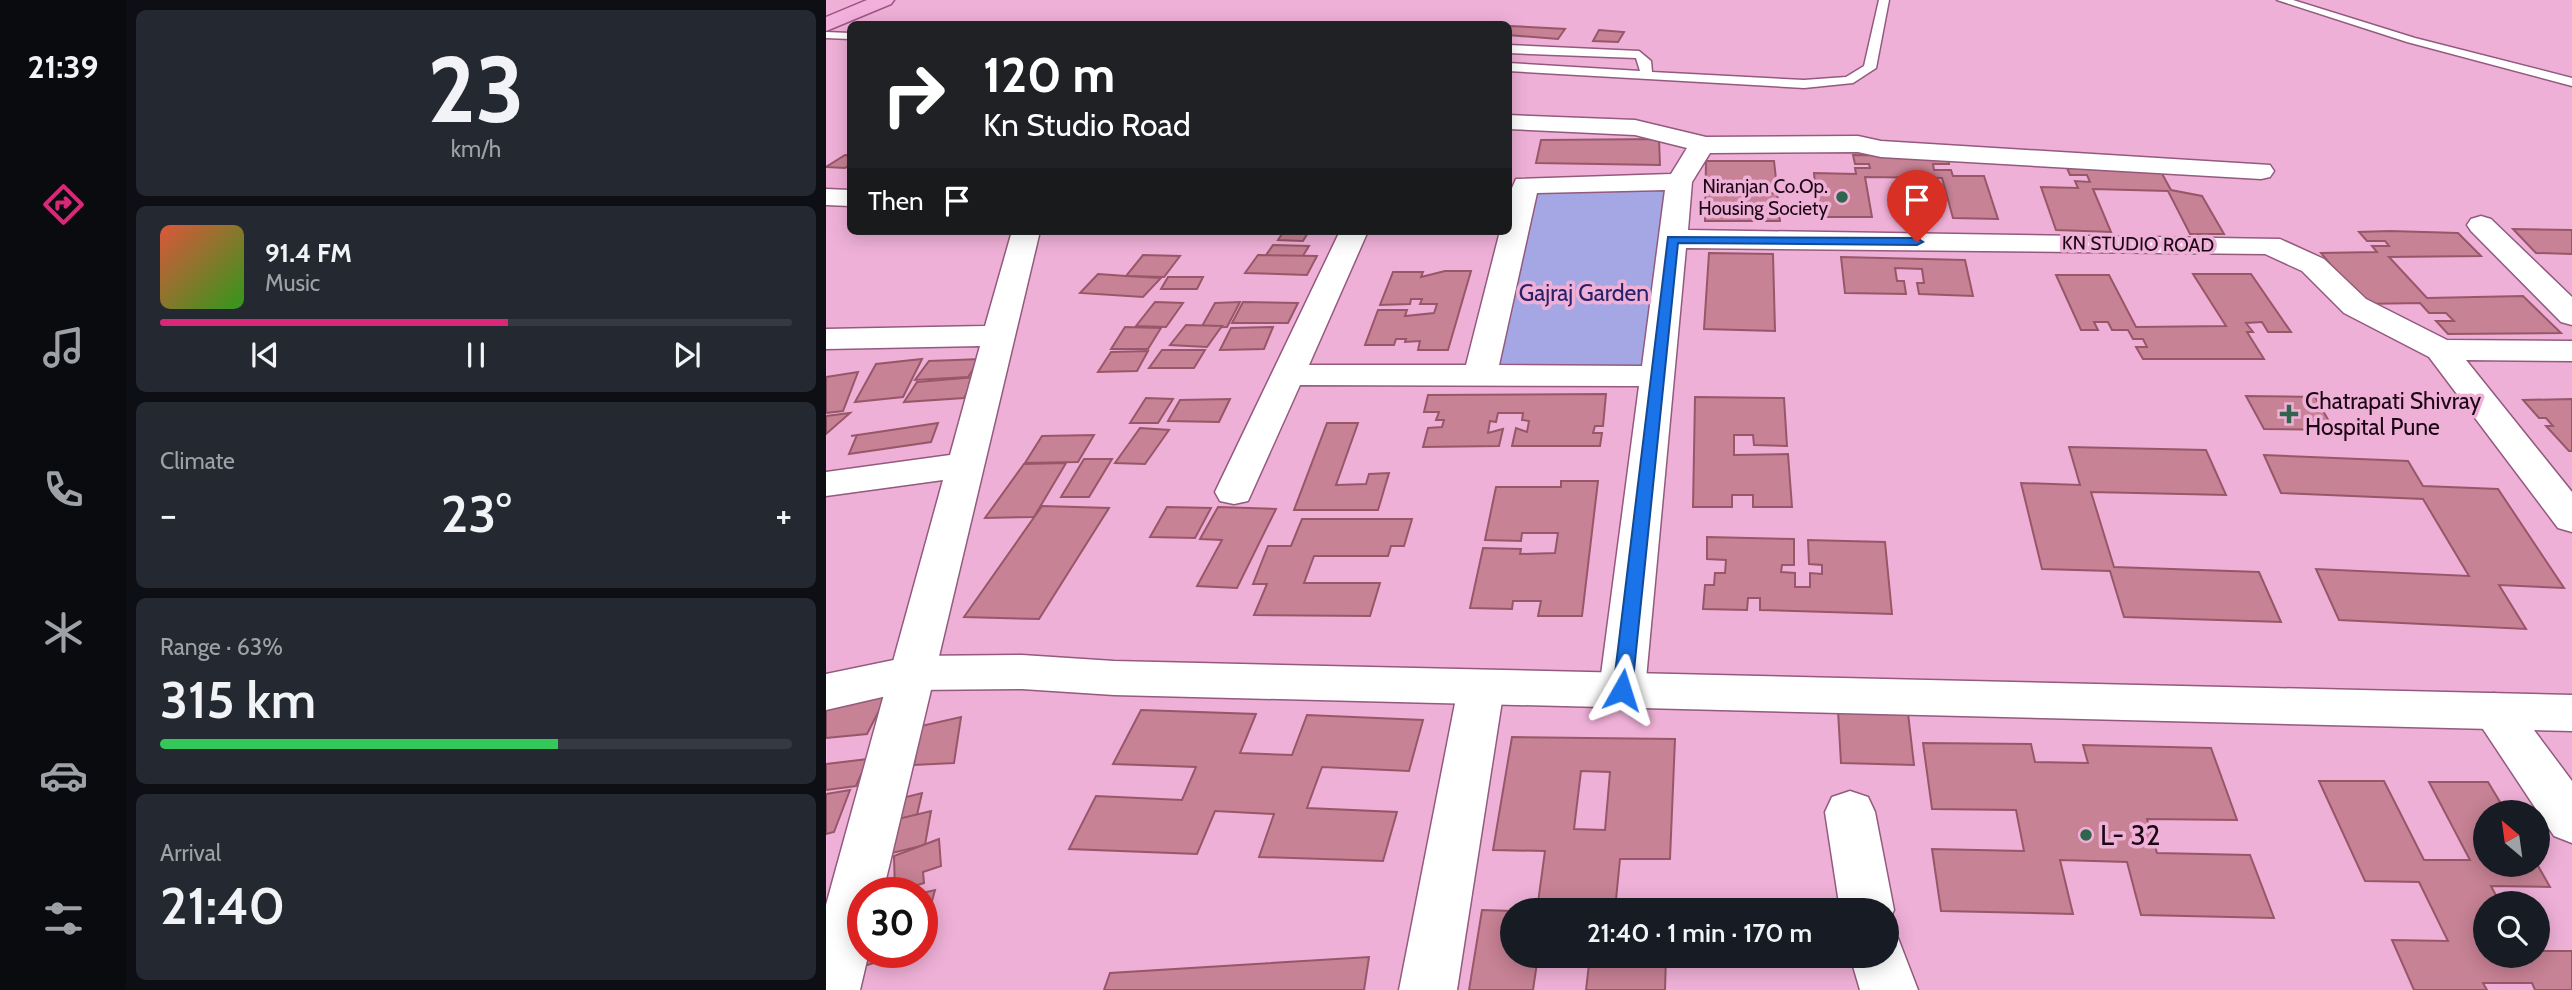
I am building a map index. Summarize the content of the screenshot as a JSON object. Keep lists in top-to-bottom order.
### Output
{
  "streets": {
    "street": ["KN STUDIO ROAD"]
  },
  "parks": ["Gajraj Garden"],
  "places": {
    "other": ["Niranjan Co.Op. Housing Society", "L- 32"],
    "health": ["Chatrapati Shivray Hospital Pune"]
  },
  "north": "top left",
  "page": {
    "tabs": "21:39",
    "tile": [
      ["23", "km/h"],
      "Climate",
      ["Range · 63%", "315 km"],
      ["Arrival", "21:40"]
    ],
    "turn": ["120 m", "Kn Studio Road"],
    "then": "Then",
    "song": ["91.4 FM", "Music"],
    "heat": ["−", "23°", "+"],
    "limit": "30",
    "trip": "21:40 · 1 min · 170 m"
  }
}
